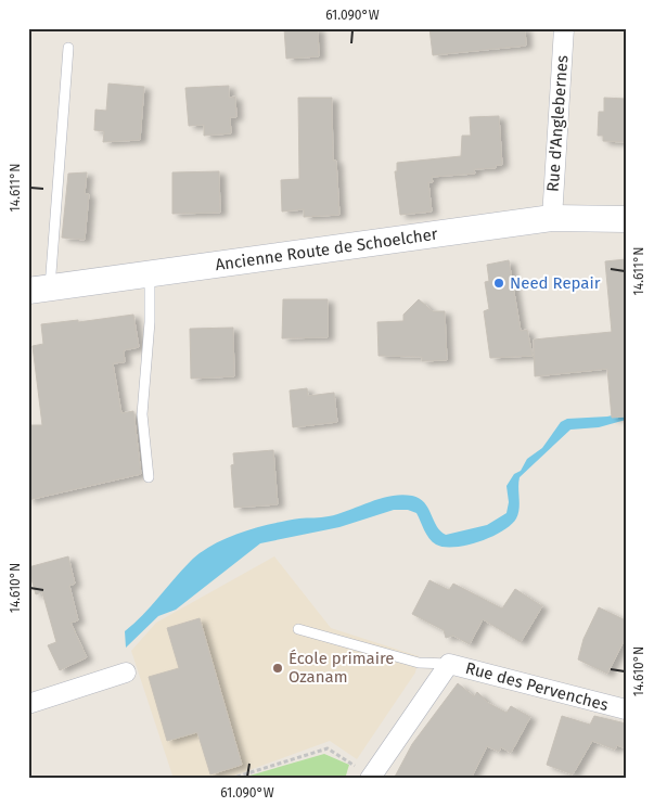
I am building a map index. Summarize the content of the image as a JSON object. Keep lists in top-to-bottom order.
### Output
{
  "streets": {
    "main road": ["Ancienne Route de Schoelcher"],
    "street": ["Rue d'Anglebernes", "Rue des Pervenches"]
  },
  "crossings": [
    ["Rue d'Anglebernes", "Ancienne Route de Schoelcher"]
  ],
  "places": ["Need Repair", "École primaire Ozanam"],
  "coordinates": ["61.090°W", "14.611°N", "14.610°N"]
}
